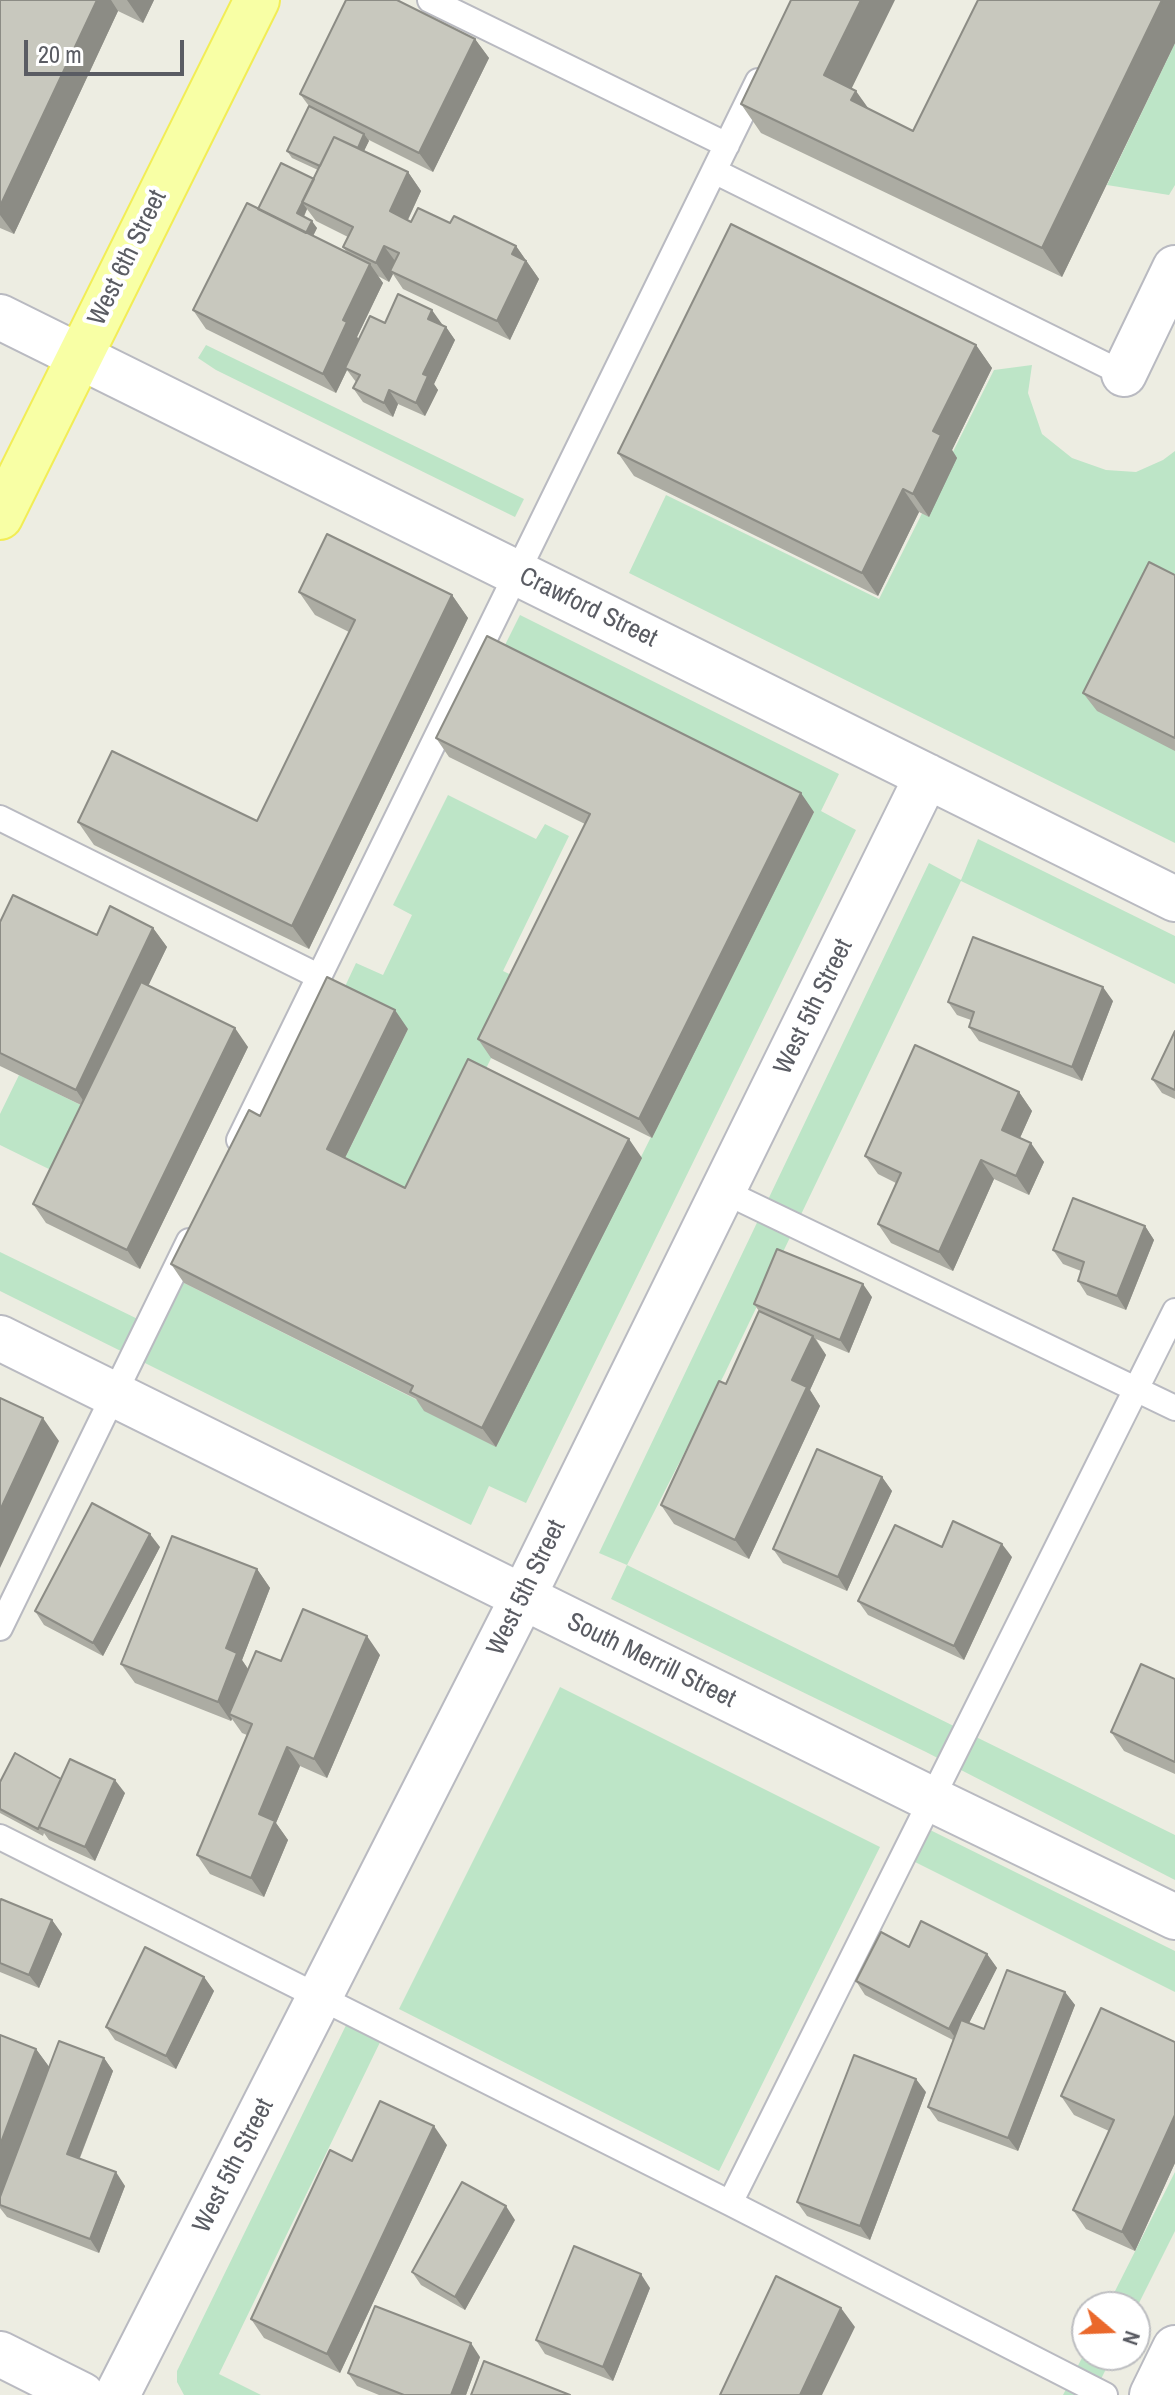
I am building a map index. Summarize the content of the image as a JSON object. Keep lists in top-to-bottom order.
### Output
{
  "streets": {
    "main road": ["West 6th Street"],
    "street": ["Crawford Street", "West 5th Street", "South Merrill Street"]
  },
  "crossings": [
    ["West 6th Street", "Crawford Street"],
    ["Crawford Street", "West 5th Street"],
    ["West 5th Street", "South Merrill Street"]
  ],
  "scale_bar": "20 m",
  "north": "right"
}
